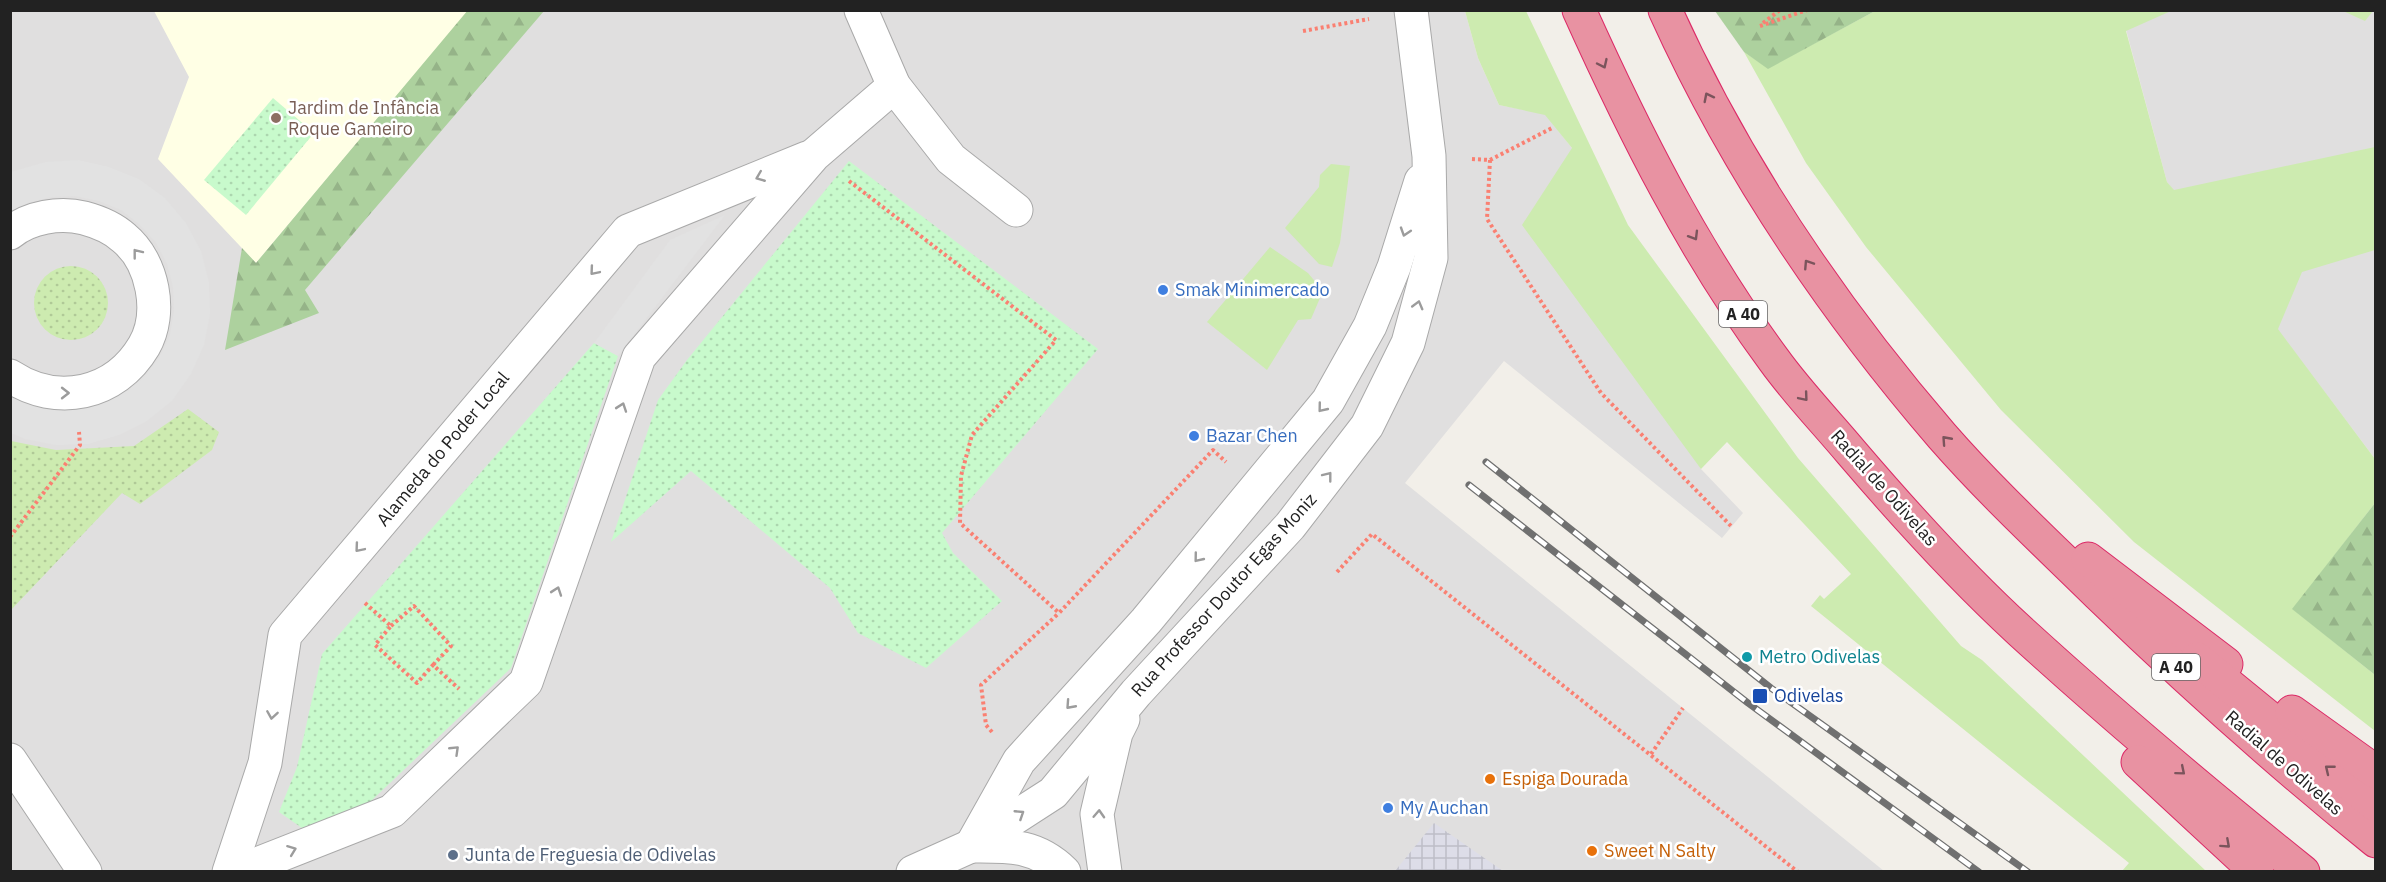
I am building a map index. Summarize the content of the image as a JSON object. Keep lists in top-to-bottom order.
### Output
{
  "streets": {
    "highway": ["A 40", "Radial de Odivelas"],
    "street": ["Alameda do Poder Local", "Rua Professor Doutor Egas Moniz"]
  },
  "places": {
    "other": [
      "Jardim de Infância Roque Gameiro",
      "Smak Minimercado",
      "Bazar Chen",
      "Metro Odivelas",
      "Espiga Dourada",
      "My Auchan",
      "Sweet N Salty",
      "Junta de Freguesia de Odivelas"
    ],
    "transit": ["Odivelas"]
  }
}
